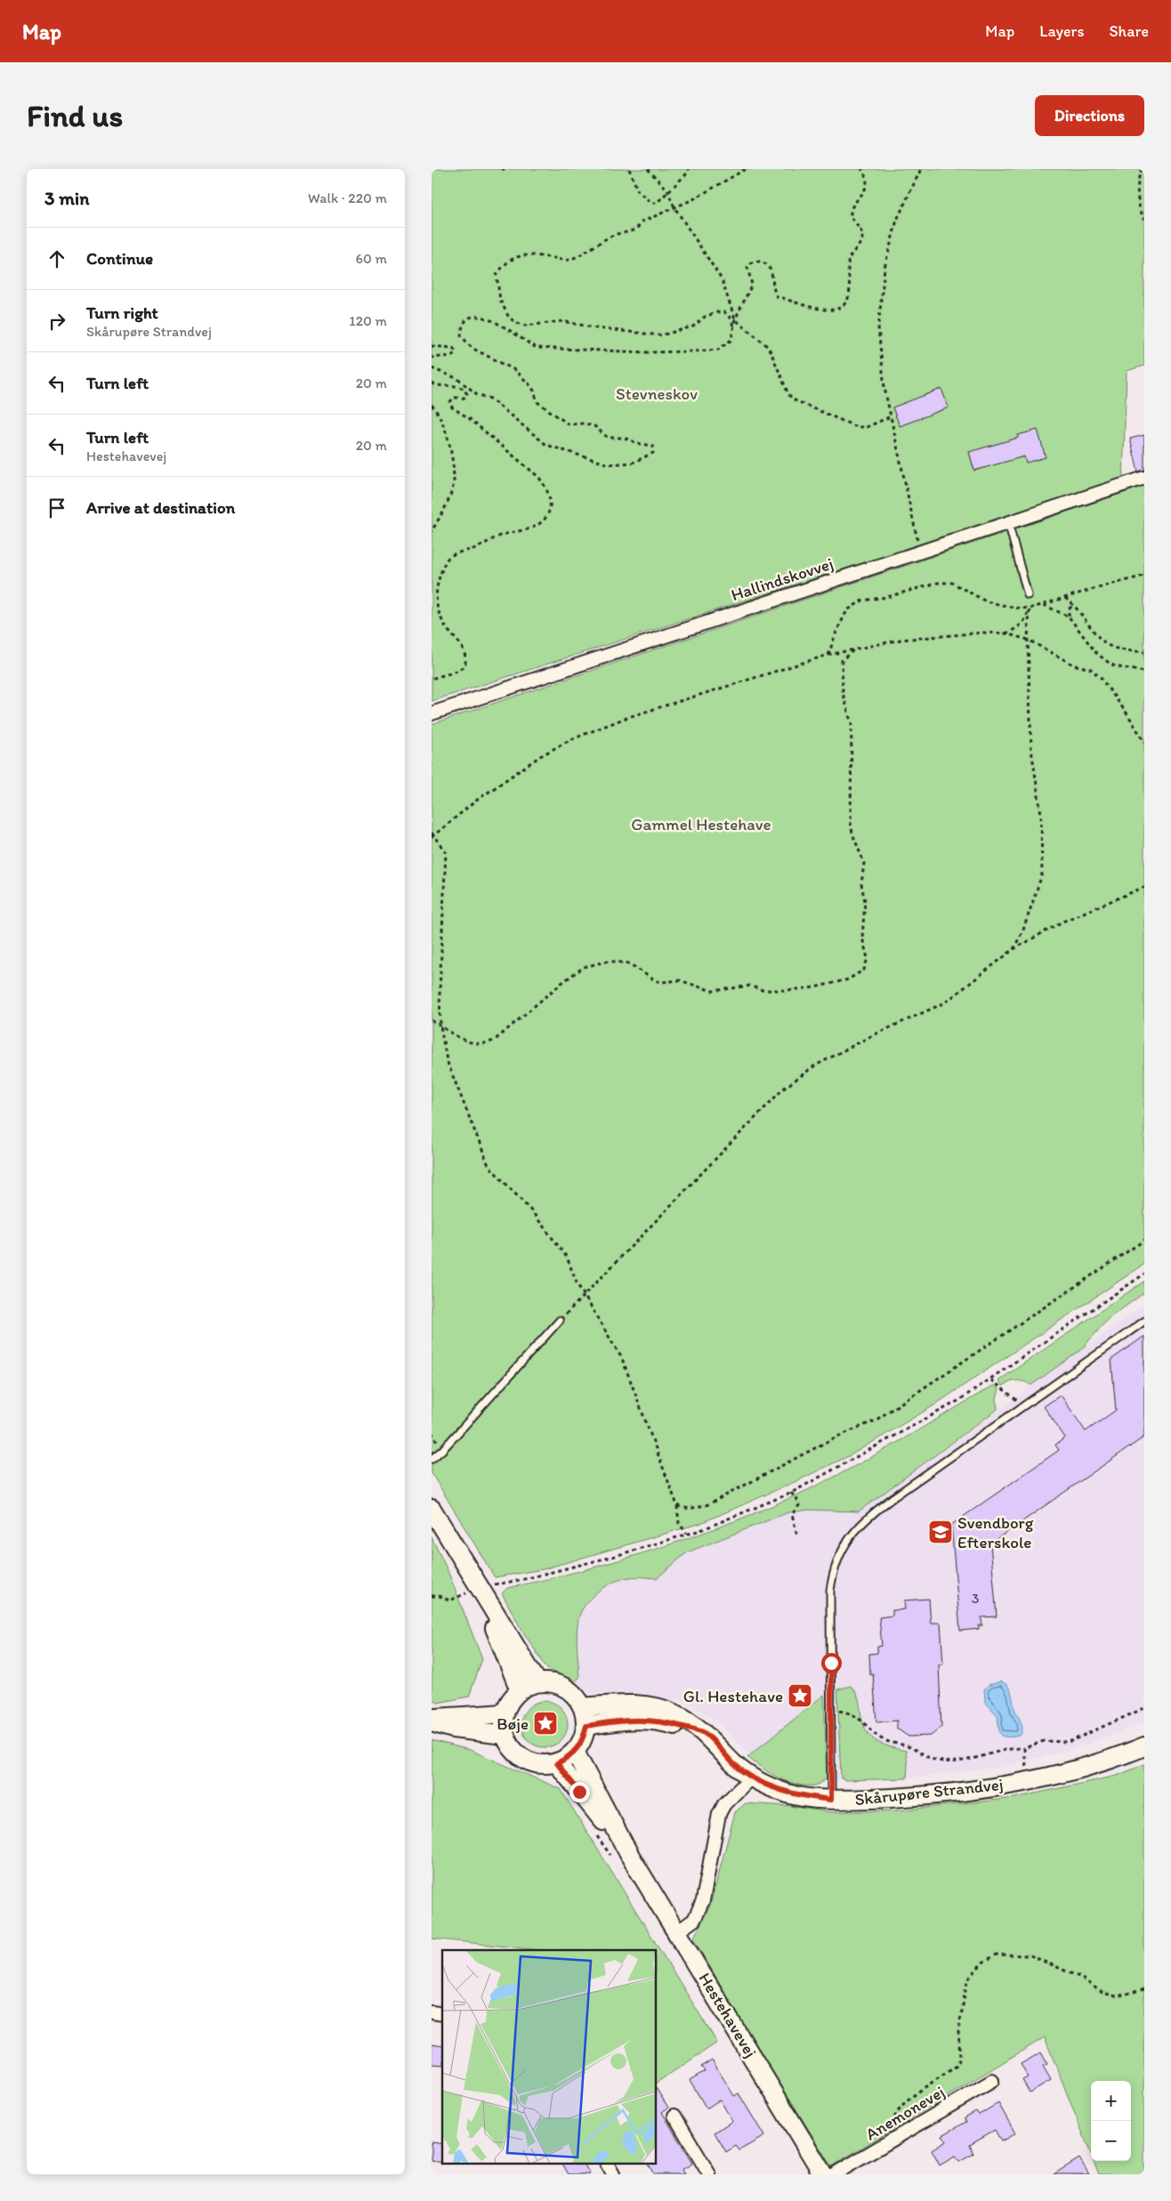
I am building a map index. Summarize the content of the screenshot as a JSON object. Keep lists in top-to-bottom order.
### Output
{
  "streets": {
    "street": [
      "Hallindskovvej",
      "Skårupøre Strandvej",
      "Hestehavevej",
      "Anemonevej"
    ]
  },
  "crossings": [
    ["Skårupøre Strandvej", "Hestehavevej"]
  ],
  "parks": ["Stevneskov", "Gammel Hestehave"],
  "places": {
    "school or university": ["Svendborg Efterskole"],
    "place": ["Gl. Hestehave", "Bøje"]
  },
  "house_numbers": ["3"],
  "page": {
    "header": "Map",
    "nav": ["Map", "Layers", "Share"],
    "buttons": "Directions",
    "title": "Find us",
    "heading": ["3 min", "Walk · 220 m"],
    "list": [
      ["Continue", "60 m"],
      ["Turn right", "Skårupøre Strandvej", "120 m"],
      ["Turn left", "20 m"],
      ["Turn left", "Hestehavevej", "20 m"],
      "Arrive at destination"
    ],
    "map_buttons": ["+", "−"]
  }
}
